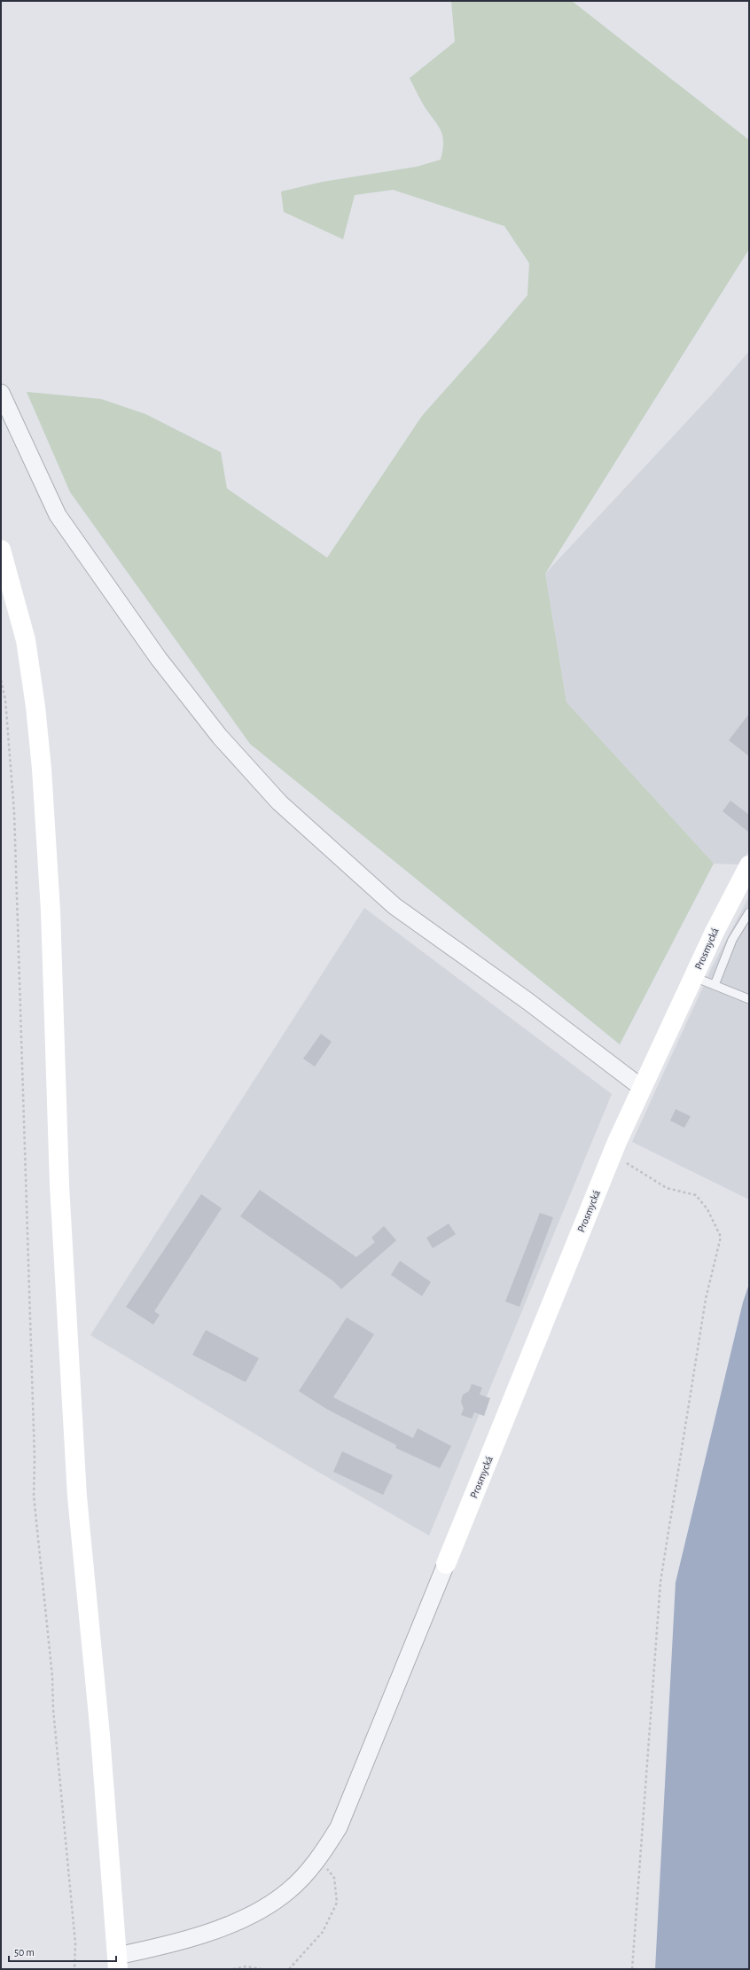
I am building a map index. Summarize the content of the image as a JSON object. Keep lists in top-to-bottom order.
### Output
{
  "streets": {
    "main road": ["Prosmycká"]
  },
  "scale_bar": "50 m"
}
